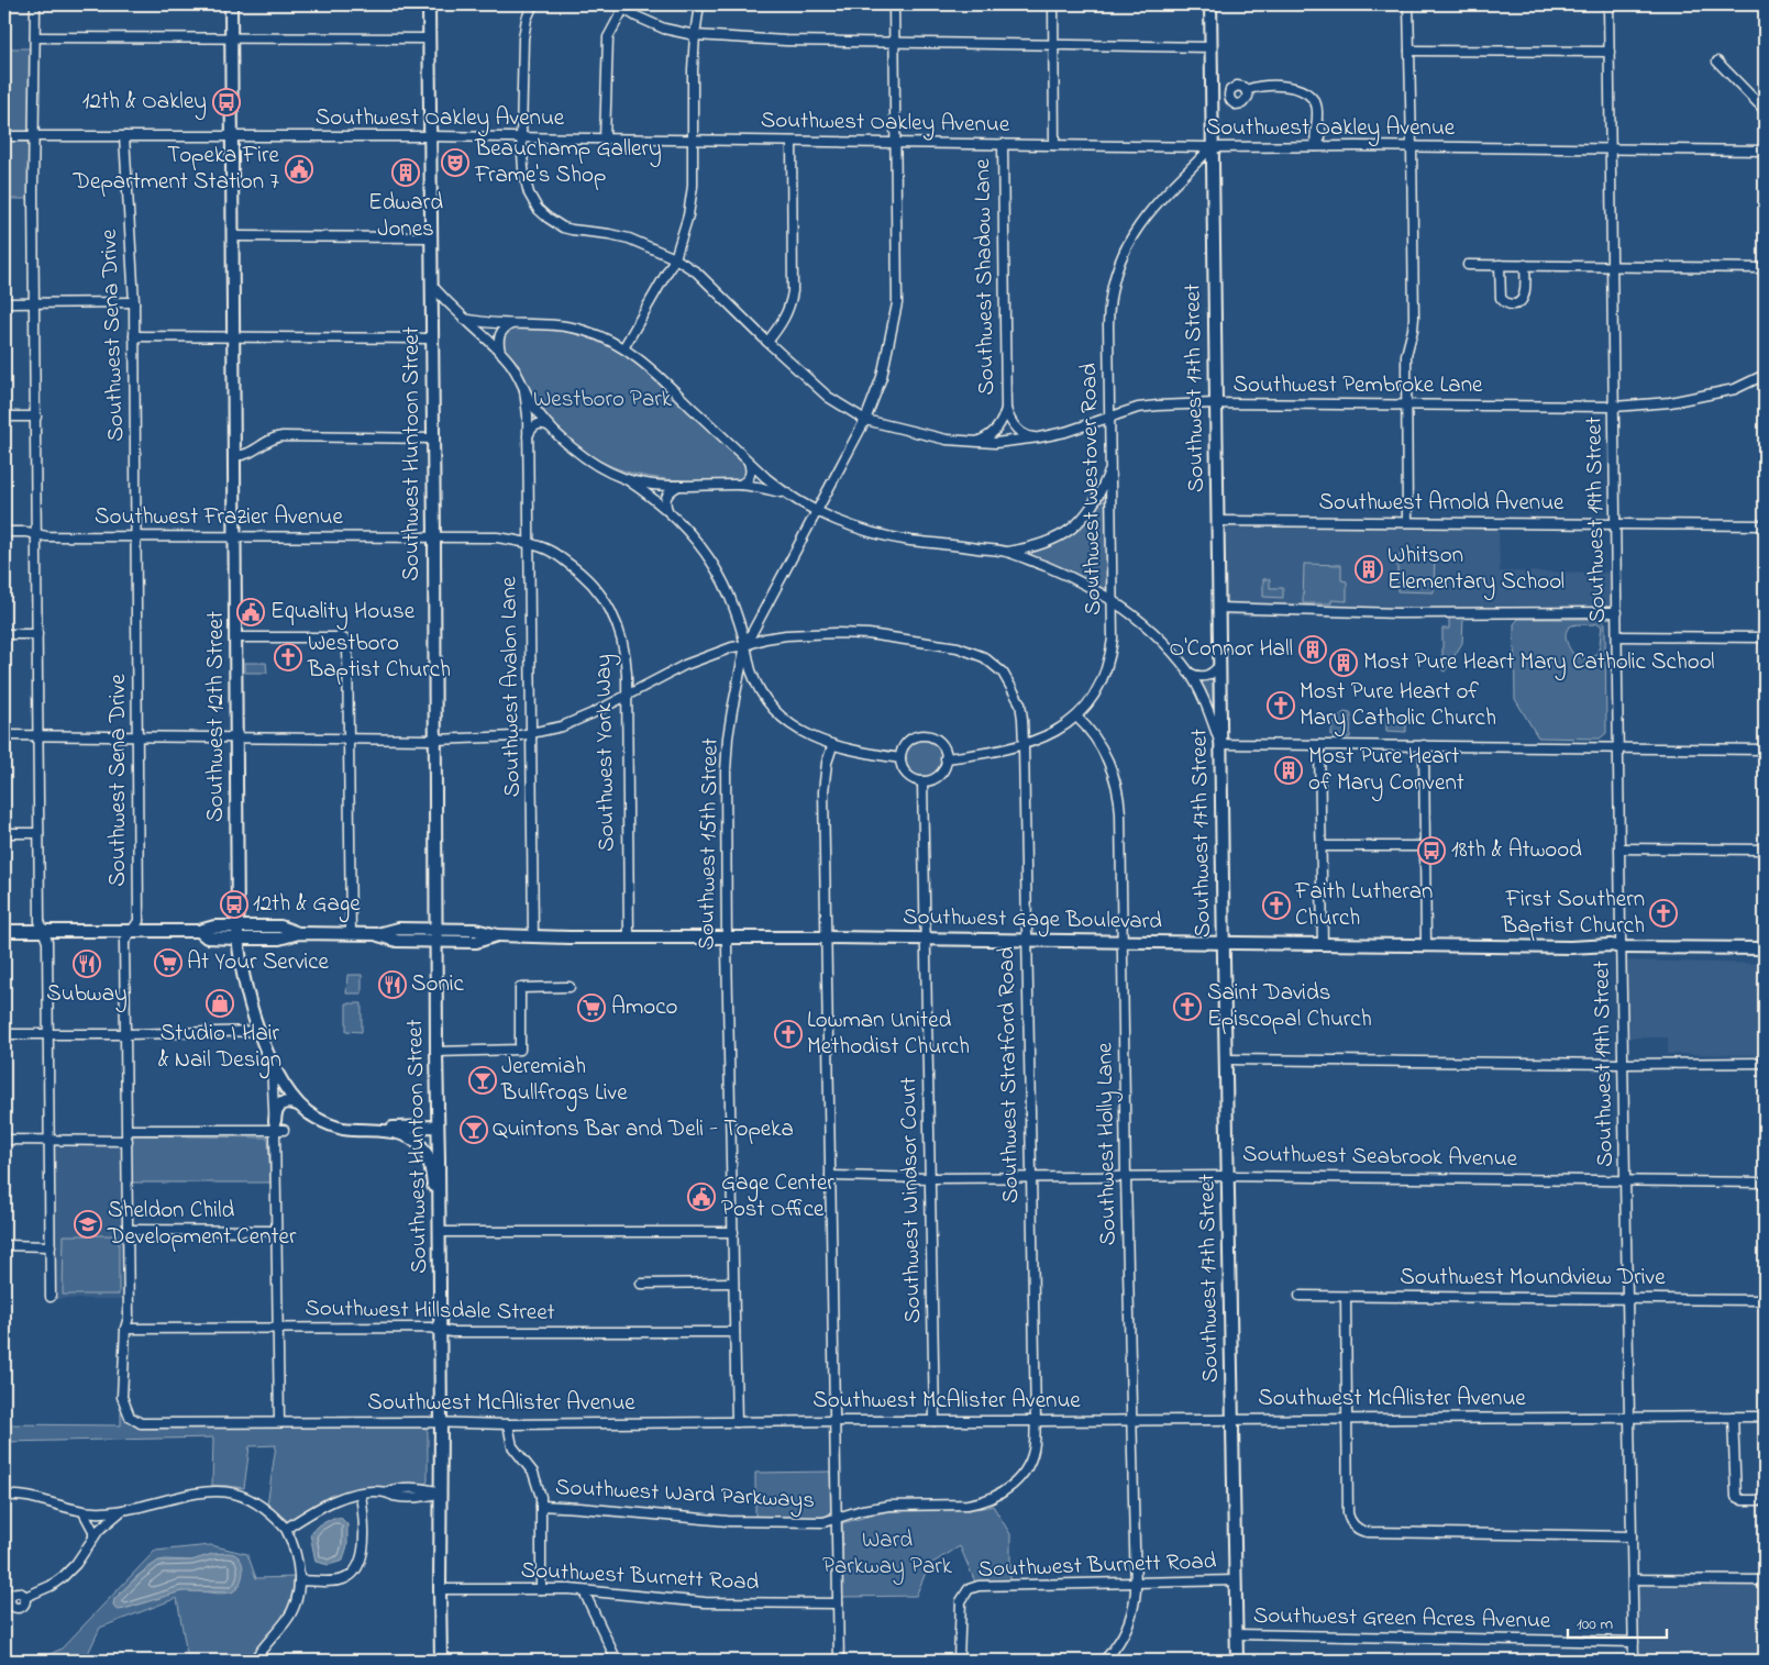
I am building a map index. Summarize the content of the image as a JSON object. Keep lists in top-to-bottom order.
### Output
{
  "streets": {
    "main road": [
      "Southwest 17th Street",
      "Southwest Huntoon Street",
      "Southwest 12th Street",
      "Southwest Gage Boulevard"
    ],
    "street": [
      "Southwest Oakley Avenue",
      "Southwest Shadow Lane",
      "Southwest Sena Drive",
      "Southwest Pembroke Lane",
      "Southwest Westover Road",
      "Southwest Arnold Avenue",
      "Southwest Frazier Avenue",
      "Southwest 19th Street",
      "Southwest Avalon Lane",
      "Southwest York Way",
      "Southwest 15th Street",
      "Southwest Stratford Road",
      "Southwest Holly Lane",
      "Southwest Seabrook Avenue",
      "Southwest Windsor Court",
      "Southwest Moundview Drive",
      "Southwest Hillsdale Street",
      "Southwest McAlister Avenue",
      "Southwest Ward Parkways",
      "Southwest Burnett Road",
      "Southwest Green Acres Avenue"
    ]
  },
  "crossings": [
    ["Southwest Oakley Avenue", "Southwest Shadow Lane"],
    ["Southwest Oakley Avenue", "Southwest Sena Drive"],
    ["Southwest Oakley Avenue", "Southwest Pembroke Lane"],
    ["Southwest Oakley Avenue", "Southwest 17th Street"],
    ["Southwest Oakley Avenue", "Southwest Huntoon Street"],
    ["Southwest Oakley Avenue", "Southwest Westover Road"],
    ["Southwest Oakley Avenue", "Southwest 19th Street"],
    ["Southwest Oakley Avenue", "Southwest 12th Street"],
    ["Southwest Oakley Avenue", "Southwest 15th Street"],
    ["Southwest Shadow Lane", "Southwest Pembroke Lane"],
    ["Southwest Sena Drive", "Southwest Frazier Avenue"],
    ["Southwest Sena Drive", "Southwest Gage Boulevard"],
    ["Southwest Sena Drive", "Southwest Stratford Road"],
    ["Southwest Sena Drive", "Southwest Hillsdale Street"],
    ["Southwest Sena Drive", "Southwest McAlister Avenue"],
    ["Southwest Pembroke Lane", "Southwest 17th Street"],
    ["Southwest Pembroke Lane", "Southwest Westover Road"],
    ["Southwest Pembroke Lane", "Southwest 19th Street"],
    ["Southwest Pembroke Lane", "Southwest 15th Street"],
    ["Southwest 17th Street", "Southwest Westover Road"],
    ["Southwest 17th Street", "Southwest Arnold Avenue"],
    ["Southwest 17th Street", "Southwest Gage Boulevard"],
    ["Southwest 17th Street", "Southwest Seabrook Avenue"],
    ["Southwest 17th Street", "Southwest McAlister Avenue"],
    ["Southwest 17th Street", "Southwest Burnett Road"],
    ["Southwest 17th Street", "Southwest Green Acres Avenue"],
    ["Southwest Huntoon Street", "Southwest Frazier Avenue"],
    ["Southwest Huntoon Street", "Southwest York Way"],
    ["Southwest Huntoon Street", "Southwest Gage Boulevard"],
    ["Southwest Huntoon Street", "Southwest Stratford Road"],
    ["Southwest Huntoon Street", "Southwest Hillsdale Street"],
    ["Southwest Huntoon Street", "Southwest McAlister Avenue"],
    ["Southwest Huntoon Street", "Southwest Burnett Road"],
    ["Southwest Westover Road", "Southwest Stratford Road"],
    ["Southwest Westover Road", "Southwest Holly Lane"],
    ["Southwest Westover Road", "Southwest Windsor Court"],
    ["Southwest Arnold Avenue", "Southwest 19th Street"],
    ["Southwest Frazier Avenue", "Southwest 12th Street"],
    ["Southwest Frazier Avenue", "Southwest York Way"],
    ["Southwest 19th Street", "Southwest Gage Boulevard"],
    ["Southwest 19th Street", "Southwest Seabrook Avenue"],
    ["Southwest 19th Street", "Southwest Moundview Drive"],
    ["Southwest 19th Street", "Southwest McAlister Avenue"],
    ["Southwest 19th Street", "Southwest Green Acres Avenue"],
    ["Southwest Avalon Lane", "Southwest York Way"],
    ["Southwest Avalon Lane", "Southwest Gage Boulevard"],
    ["Southwest Avalon Lane", "Southwest Stratford Road"],
    ["Southwest 12th Street", "Southwest Gage Boulevard"],
    ["Southwest 12th Street", "Southwest Stratford Road"],
    ["Southwest 12th Street", "Southwest Hillsdale Street"],
    ["Southwest 12th Street", "Southwest McAlister Avenue"],
    ["Southwest York Way", "Southwest Gage Boulevard"],
    ["Southwest York Way", "Southwest Stratford Road"],
    ["Southwest 15th Street", "Southwest Gage Boulevard"],
    ["Southwest 15th Street", "Southwest Stratford Road"],
    ["Southwest 15th Street", "Southwest Hillsdale Street"],
    ["Southwest 15th Street", "Southwest McAlister Avenue"],
    ["Southwest Gage Boulevard", "Southwest Stratford Road"],
    ["Southwest Gage Boulevard", "Southwest Holly Lane"],
    ["Southwest Gage Boulevard", "Southwest Windsor Court"],
    ["Southwest Stratford Road", "Southwest Seabrook Avenue"],
    ["Southwest Stratford Road", "Southwest McAlister Avenue"],
    ["Southwest Stratford Road", "Southwest Ward Parkways"],
    ["Southwest Holly Lane", "Southwest Seabrook Avenue"],
    ["Southwest Holly Lane", "Southwest McAlister Avenue"],
    ["Southwest Holly Lane", "Southwest Burnett Road"],
    ["Southwest Seabrook Avenue", "Southwest Windsor Court"],
    ["Southwest Windsor Court", "Southwest McAlister Avenue"],
    ["Southwest McAlister Avenue", "Southwest Ward Parkways"]
  ],
  "parks": ["Westboro Park", "Ward Parkway Park"],
  "places": {
    "bus stop": ["12th & Oakley", "18th & Atwood", "12th & Gage"],
    "theatre": ["Beauchamp Gallery Frame's Shop"],
    "public building": ["Topeka Fire Department Station 7", "Equality House", "Gage Center Post Office"],
    "building": [
      "Edward Jones",
      "Whitson Elementary School",
      "O'Connor Hall",
      "Most Pure Heart Mary Catholic School",
      "Most Pure Heart of Mary Convent"
    ],
    "church": [
      "Westboro Baptist Church",
      "Most Pure Heart of Mary Catholic Church",
      "Faith Lutheran Church",
      "First Southern Baptist Church",
      "Saint Davids Episcopal Church",
      "Lowman United Methodist Church"
    ],
    "supermarket": ["At Your Service", "Amoco"],
    "restaurant": ["Subway", "Sonic"],
    "shop": ["Studio I Hair & Nail Design"],
    "bar": ["Jeremiah Bullfrogs Live", "Quintons Bar and Deli - Topeka"],
    "school or university": ["Sheldon Child Development Center"]
  },
  "scale_bar": "100 m"
}
